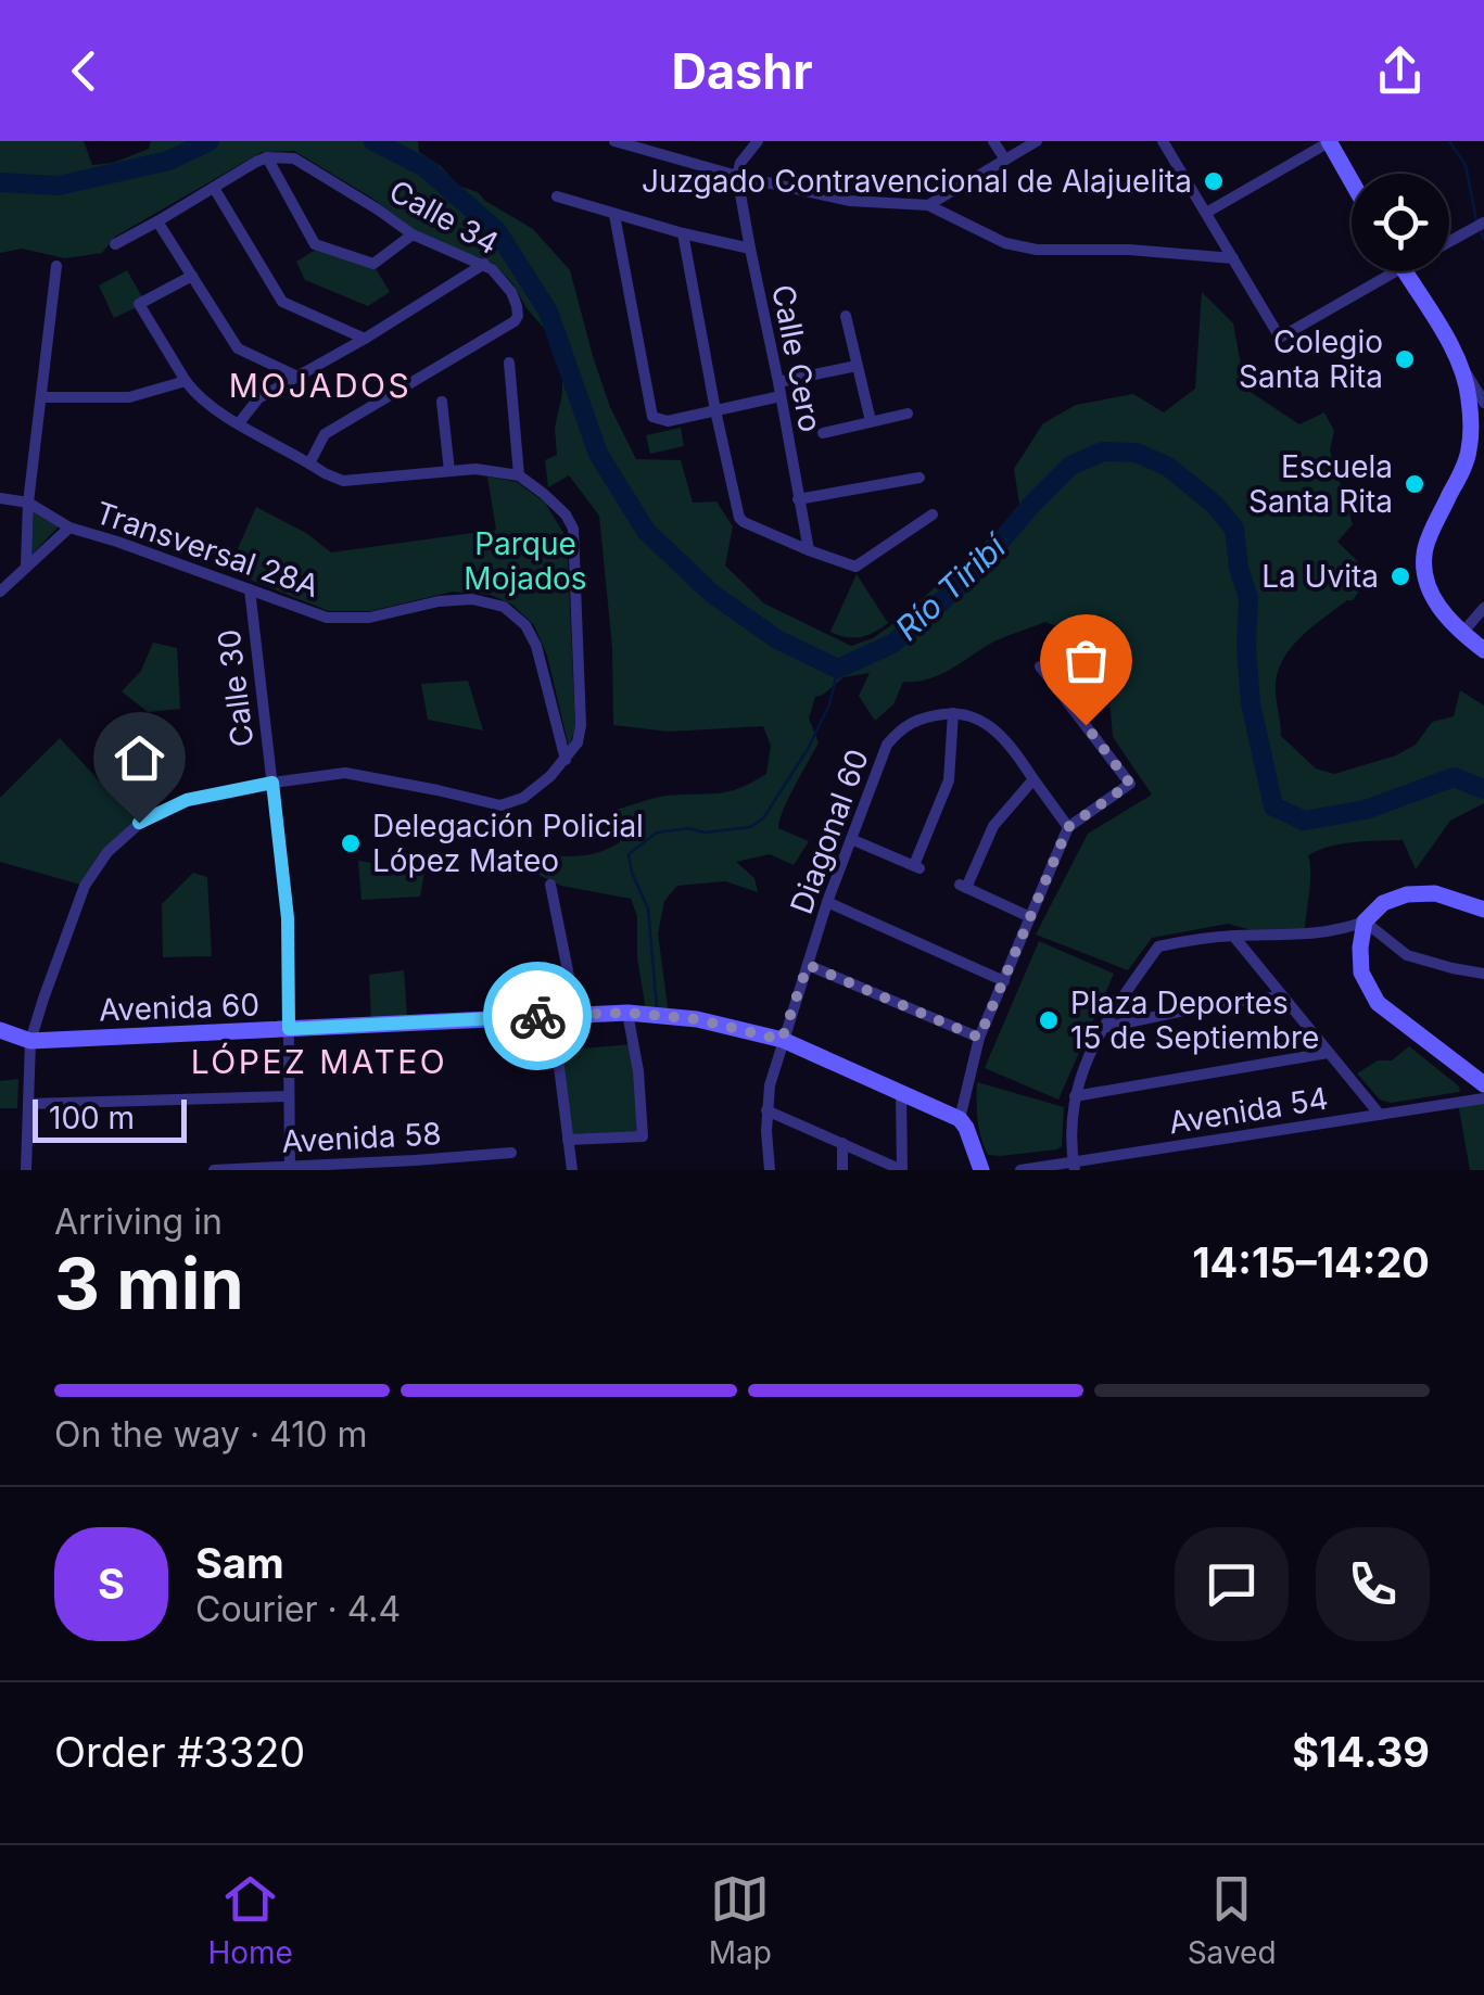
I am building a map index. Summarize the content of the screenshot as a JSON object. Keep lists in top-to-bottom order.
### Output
{
  "streets": {
    "street": [
      "Calle 34",
      "Calle Cero",
      "Transversal 28A",
      "Calle 30",
      "Diagonal 60",
      "Avenida 60",
      "Avenida 54",
      "Avenida 58"
    ]
  },
  "crossings": [
    ["Transversal 28A", "Calle 30"],
    ["Calle 30", "Avenida 60"],
    ["Calle 30", "Avenida 58"],
    ["Diagonal 60", "Avenida 60"]
  ],
  "districts": ["MOJADOS", "LÓPEZ MATEO"],
  "water": ["Río Tiribí"],
  "parks": ["Parque Mojados"],
  "places": [
    "Juzgado Contravencional de Alajuelita",
    "Colegio Santa Rita",
    "Escuela Santa Rita",
    "La Uvita",
    "Delegación Policial López Mateo",
    "Plaza Deportes 15 de Septiembre"
  ],
  "scale_bar": "100 m",
  "page": {
    "header": "Dashr",
    "scale": "100 m",
    "heading": ["3 min", "Arriving in", "14:15–14:20"],
    "panel": [
      "Sam",
      "Courier · 4.4",
      "Order #3320",
      "$14.39"
    ],
    "bar": "On the way · 410 m",
    "round": "S",
    "tabs": ["Home", "Map", "Saved"]
  }
}
